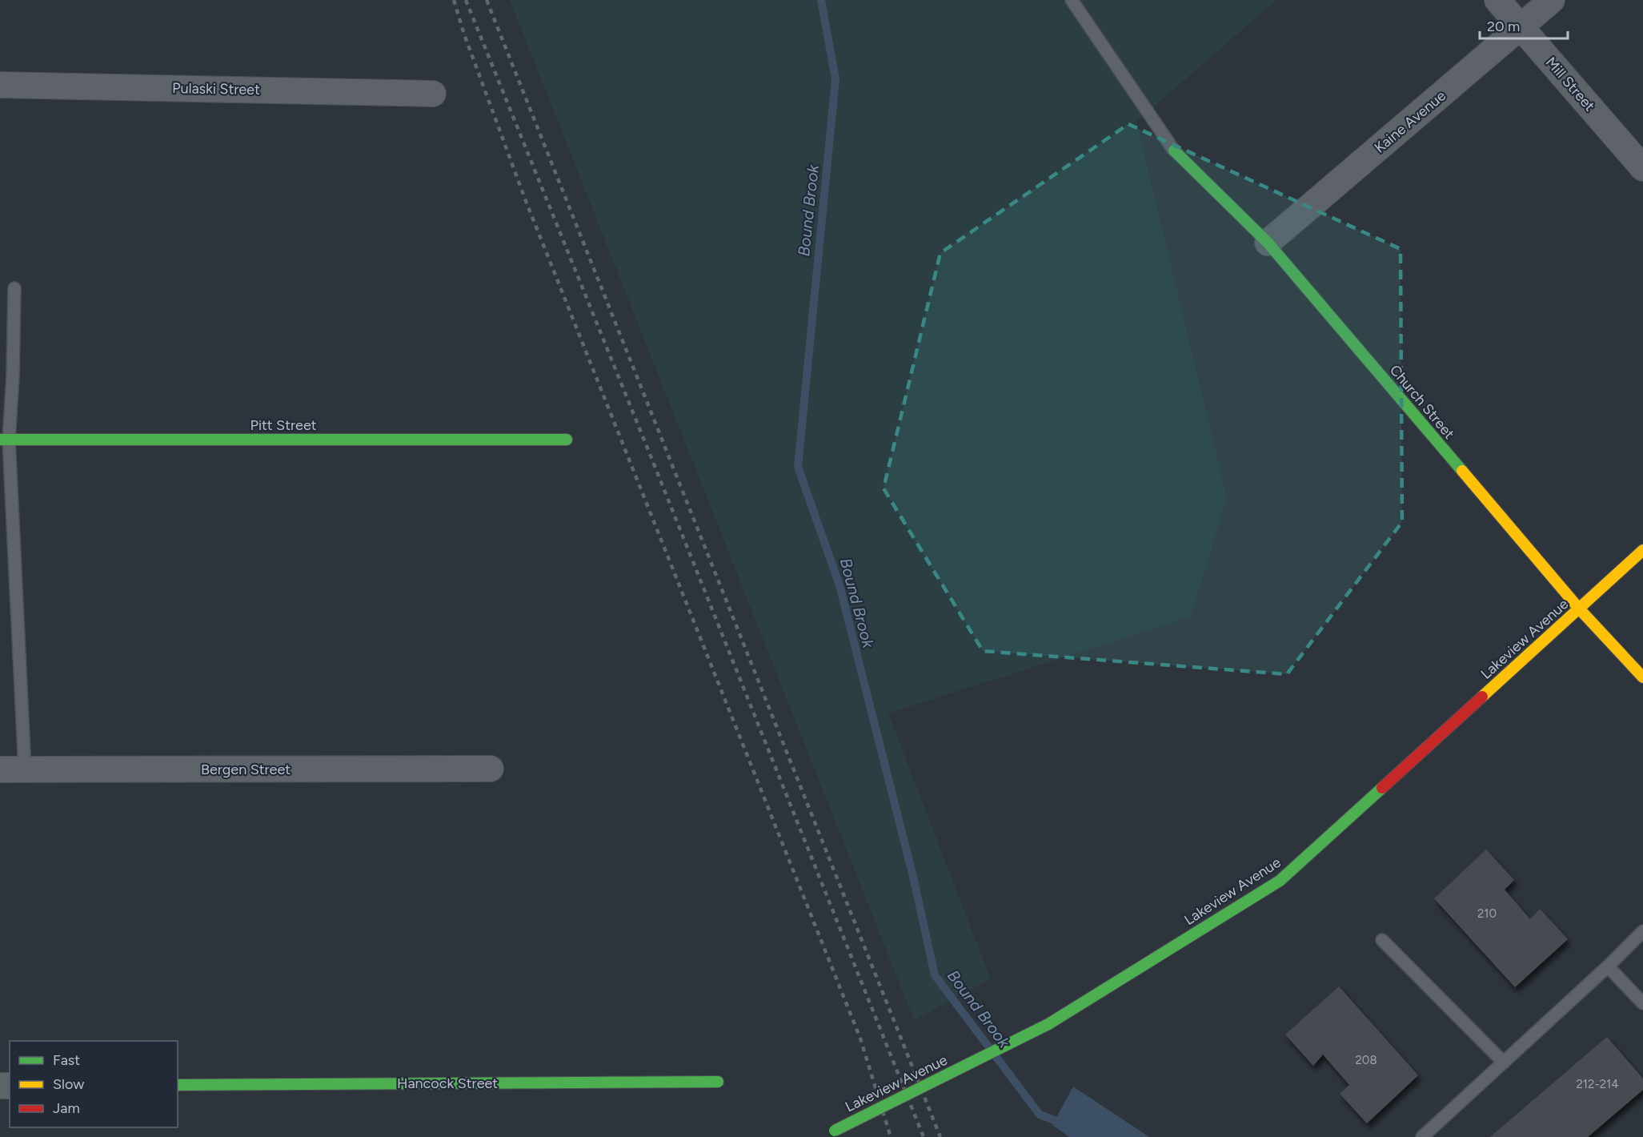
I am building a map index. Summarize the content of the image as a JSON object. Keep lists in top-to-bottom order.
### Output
{
  "streets": {
    "street": [
      "Mill Street",
      "Pulaski Street",
      "Kaine Avenue",
      "Church Street",
      "Pitt Street",
      "Lakeview Avenue",
      "Bergen Street",
      "Hancock Street"
    ]
  },
  "crossings": [
    ["Mill Street", "Kaine Avenue"],
    ["Kaine Avenue", "Church Street"],
    ["Church Street", "Lakeview Avenue"]
  ],
  "water": ["Bound Brook"],
  "house_numbers": ["210", "208", "212-214"],
  "legend": ["Fast", "Slow", "Jam"],
  "scale_bar": "20 m"
}
